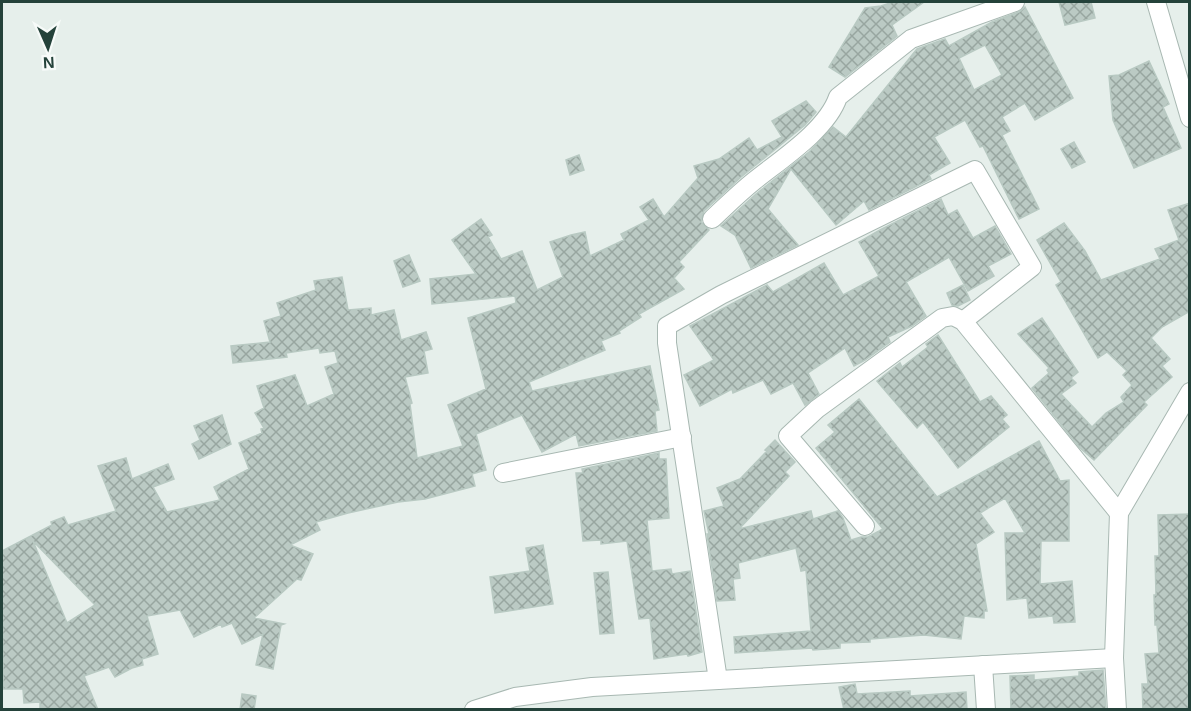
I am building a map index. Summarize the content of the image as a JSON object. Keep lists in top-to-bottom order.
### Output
{
  "north": "bottom"
}
